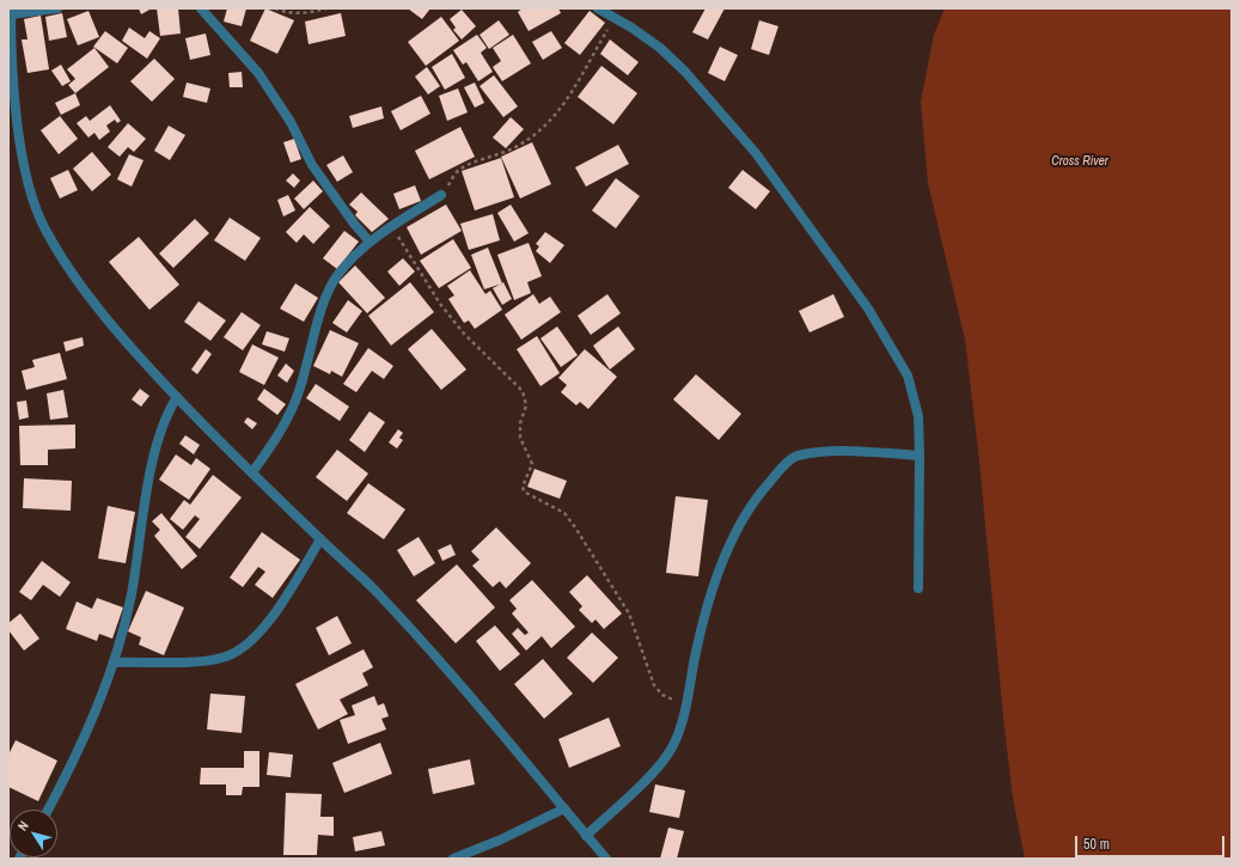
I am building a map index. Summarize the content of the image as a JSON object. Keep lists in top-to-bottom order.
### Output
{
  "water": ["Cross River"],
  "scale_bar": "50 m",
  "north": "top left"
}
